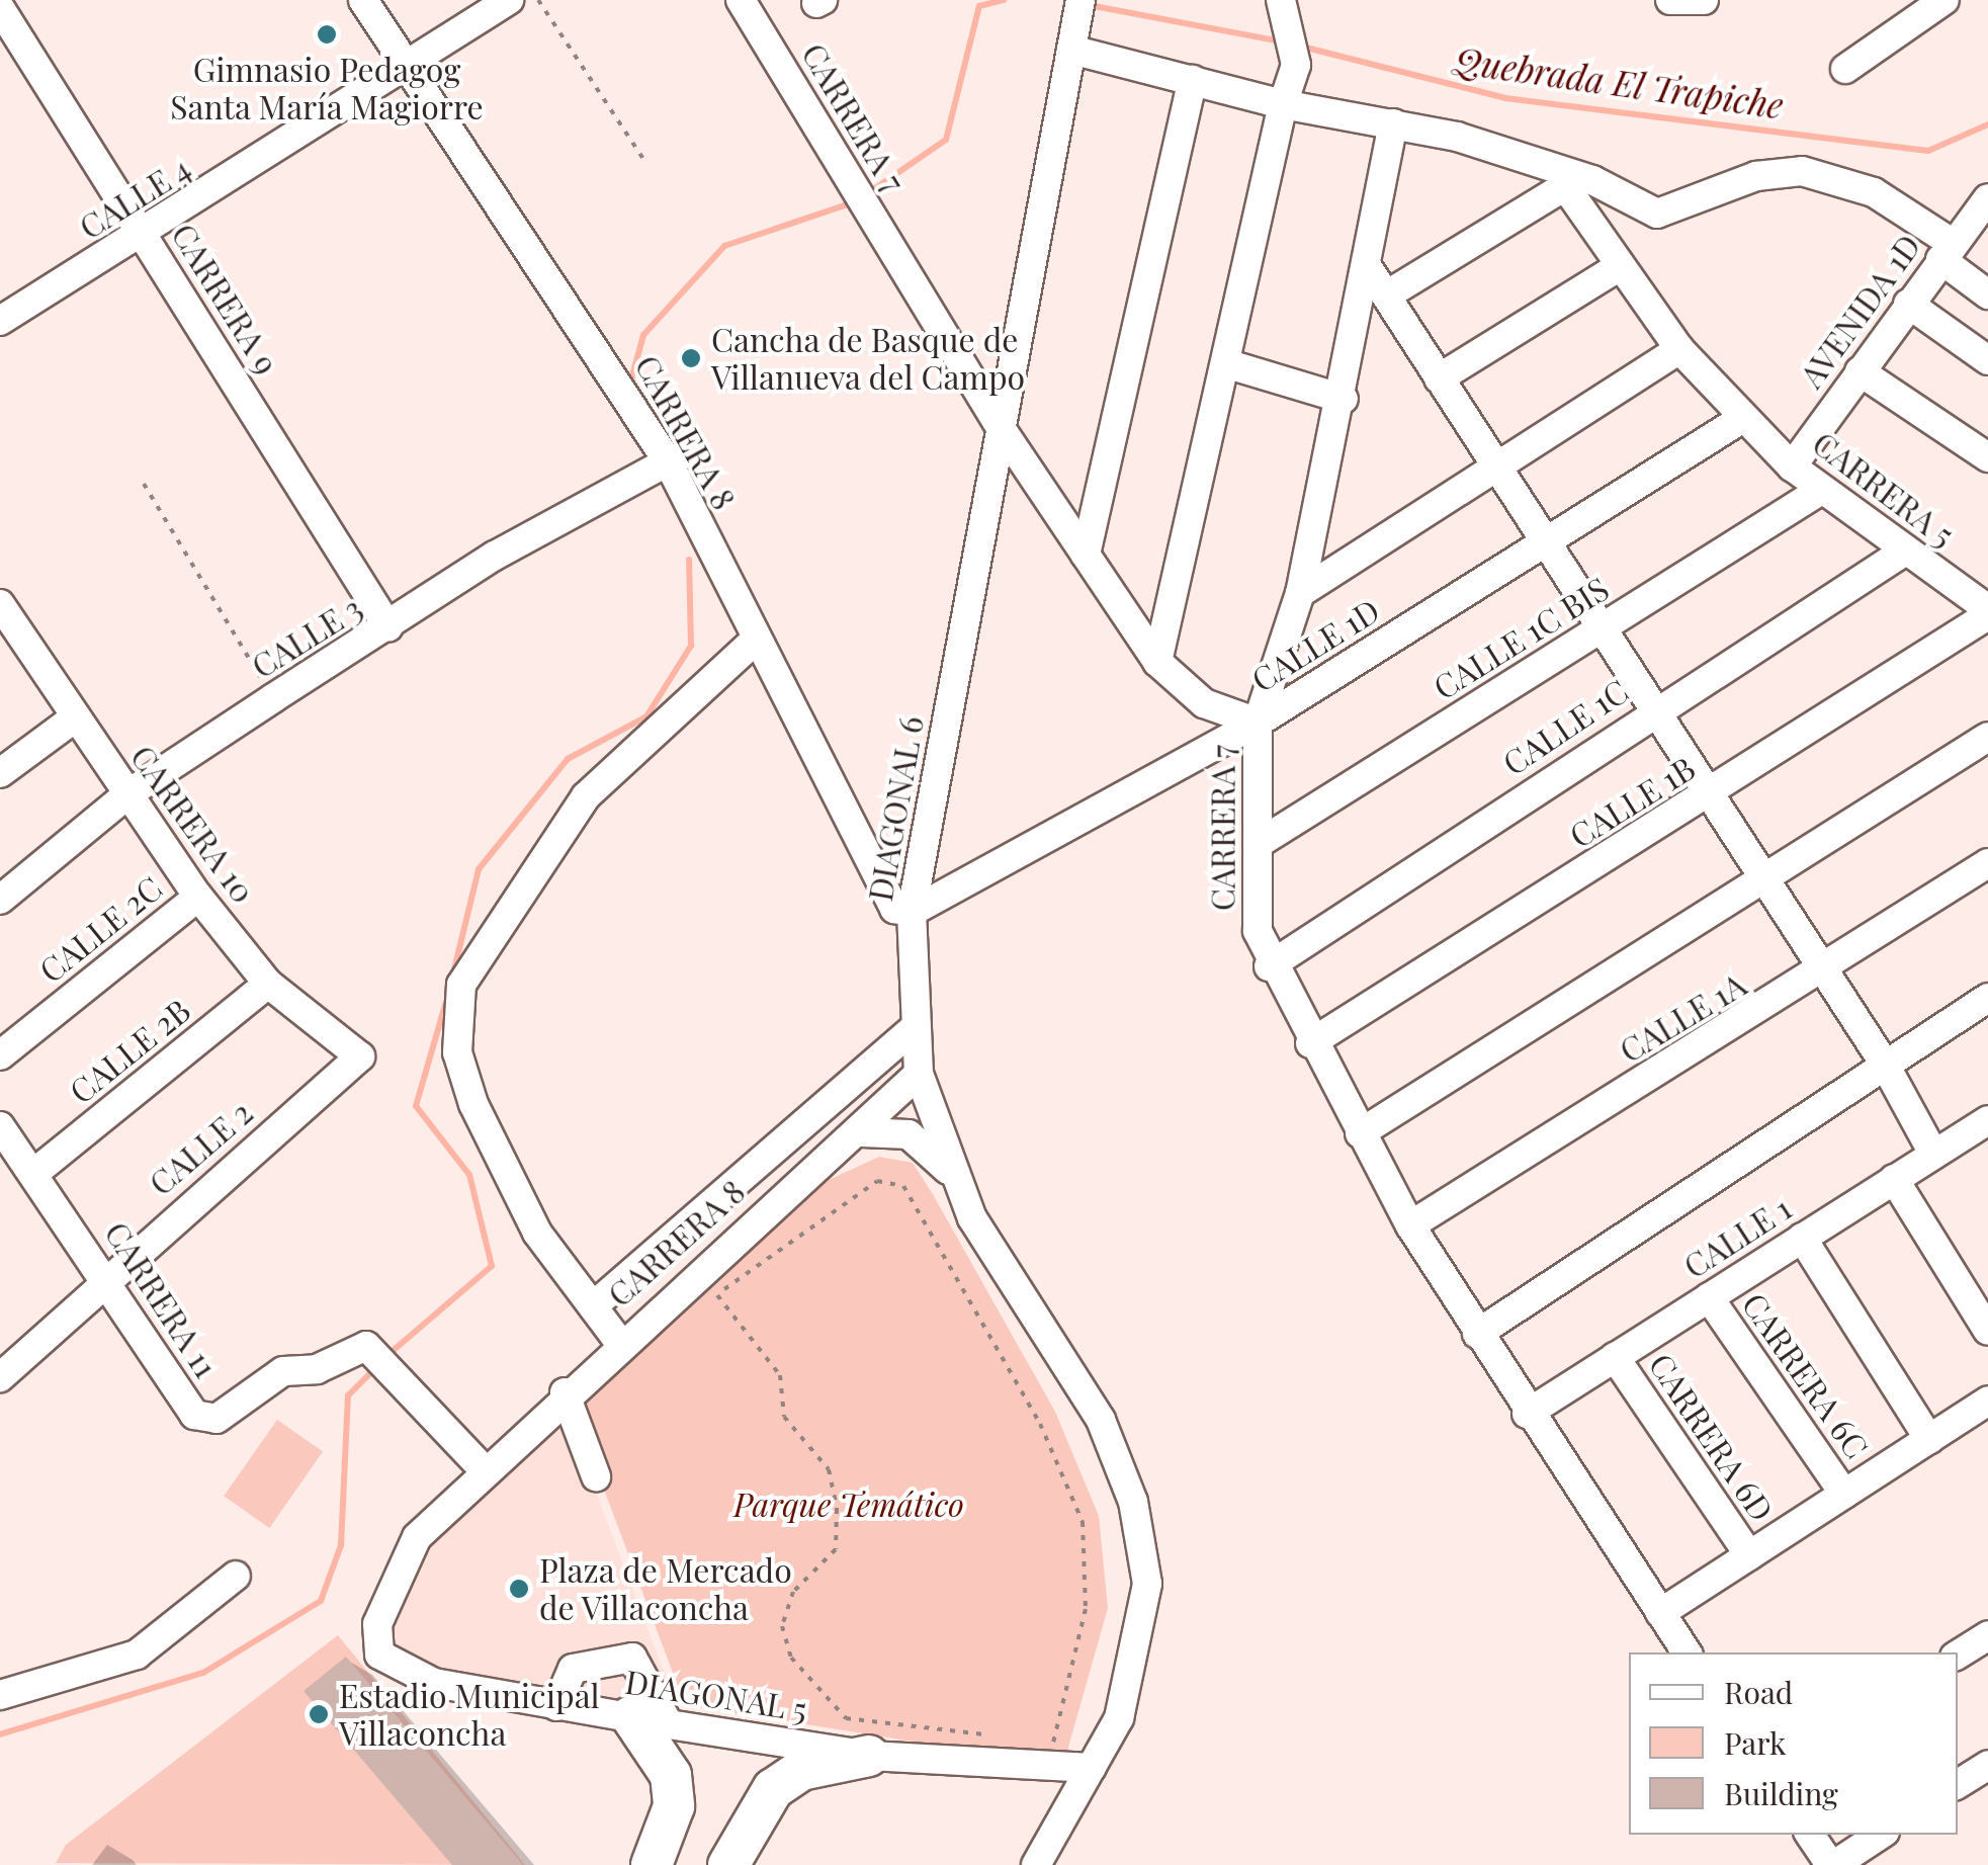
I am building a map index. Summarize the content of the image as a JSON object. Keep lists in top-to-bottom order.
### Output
{
  "streets": {
    "street": [
      "CARRERA 7",
      "CALLE 4",
      "CARRERA 9",
      "AVENIDA 1D",
      "CARRERA 8",
      "CARRERA 5",
      "CALLE 3",
      "CALLE 1C BIS",
      "CALLE 1D",
      "CALLE 1C",
      "CALLE 1B",
      "DIAGONAL 6",
      "CARRERA 10",
      "CALLE 2C",
      "CALLE 1A",
      "CALLE 2B",
      "CALLE 2",
      "CALLE 1",
      "CARRERA 11",
      "CARRERA 6C",
      "CARRERA 6D",
      "DIAGONAL 5"
    ]
  },
  "crossings": [
    ["CARRERA 7", "CALLE 1C BIS"],
    ["CARRERA 7", "CALLE 1D"],
    ["CARRERA 7", "CALLE 1C"],
    ["CARRERA 7", "CALLE 1B"],
    ["CARRERA 7", "DIAGONAL 6"],
    ["CARRERA 7", "CALLE 1A"],
    ["CARRERA 7", "CALLE 1"],
    ["CALLE 4", "CARRERA 9"],
    ["CALLE 4", "CARRERA 8"],
    ["CARRERA 9", "CALLE 3"],
    ["AVENIDA 1D", "CARRERA 5"],
    ["CARRERA 8", "CALLE 3"],
    ["CARRERA 8", "CALLE 1D"],
    ["CARRERA 8", "DIAGONAL 6"],
    ["CARRERA 8", "CARRERA 11"],
    ["CARRERA 8", "DIAGONAL 5"],
    ["CARRERA 5", "CALLE 1C BIS"],
    ["CARRERA 5", "CALLE 1D"],
    ["CARRERA 5", "CALLE 1C"],
    ["CARRERA 5", "CALLE 1B"],
    ["CALLE 3", "CARRERA 10"],
    ["CALLE 1D", "DIAGONAL 6"],
    ["DIAGONAL 6", "DIAGONAL 5"],
    ["CARRERA 10", "CALLE 2C"],
    ["CARRERA 10", "CALLE 2B"],
    ["CARRERA 10", "CALLE 2"],
    ["CALLE 2B", "CARRERA 11"],
    ["CALLE 2", "CARRERA 11"],
    ["CALLE 1", "CARRERA 6C"],
    ["CALLE 1", "CARRERA 6D"],
    ["CARRERA 11", "DIAGONAL 5"]
  ],
  "water": ["Quebrada El Trapiche"],
  "parks": ["Parque Temático"],
  "places": [
    "Gimnasio Pedagog Santa María Magiorre",
    "Cancha de Basque de Villanueva del Campo",
    "Plaza de Mercado de Villaconcha",
    "Estadio Municipal Villaconcha"
  ],
  "legend": ["Road", "Park", "Building"]
}
